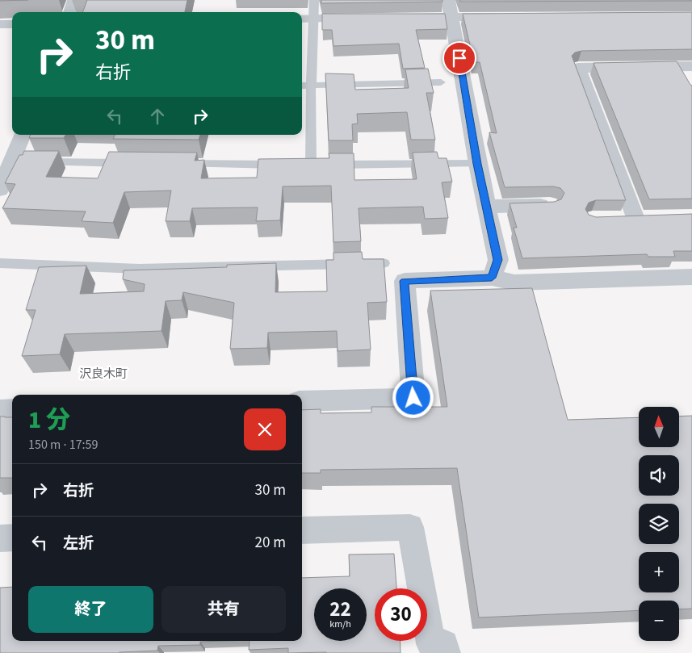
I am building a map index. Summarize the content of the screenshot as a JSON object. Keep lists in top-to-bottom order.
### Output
{
  "districts": ["沢良木町"],
  "north": "top",
  "page": {
    "turn": ["30 m", "右折"],
    "heading": ["1 分", "150 m · 17:59"],
    "map_buttons": ["+", "−"],
    "list": [
      {
        "name": "右折",
        "value": "30 m"
      },
      {
        "name": "左折",
        "value": "20 m"
      }
    ],
    "buttons": ["終了", "共有"],
    "speed": "22 km/h",
    "limit": "30"
  }
}
